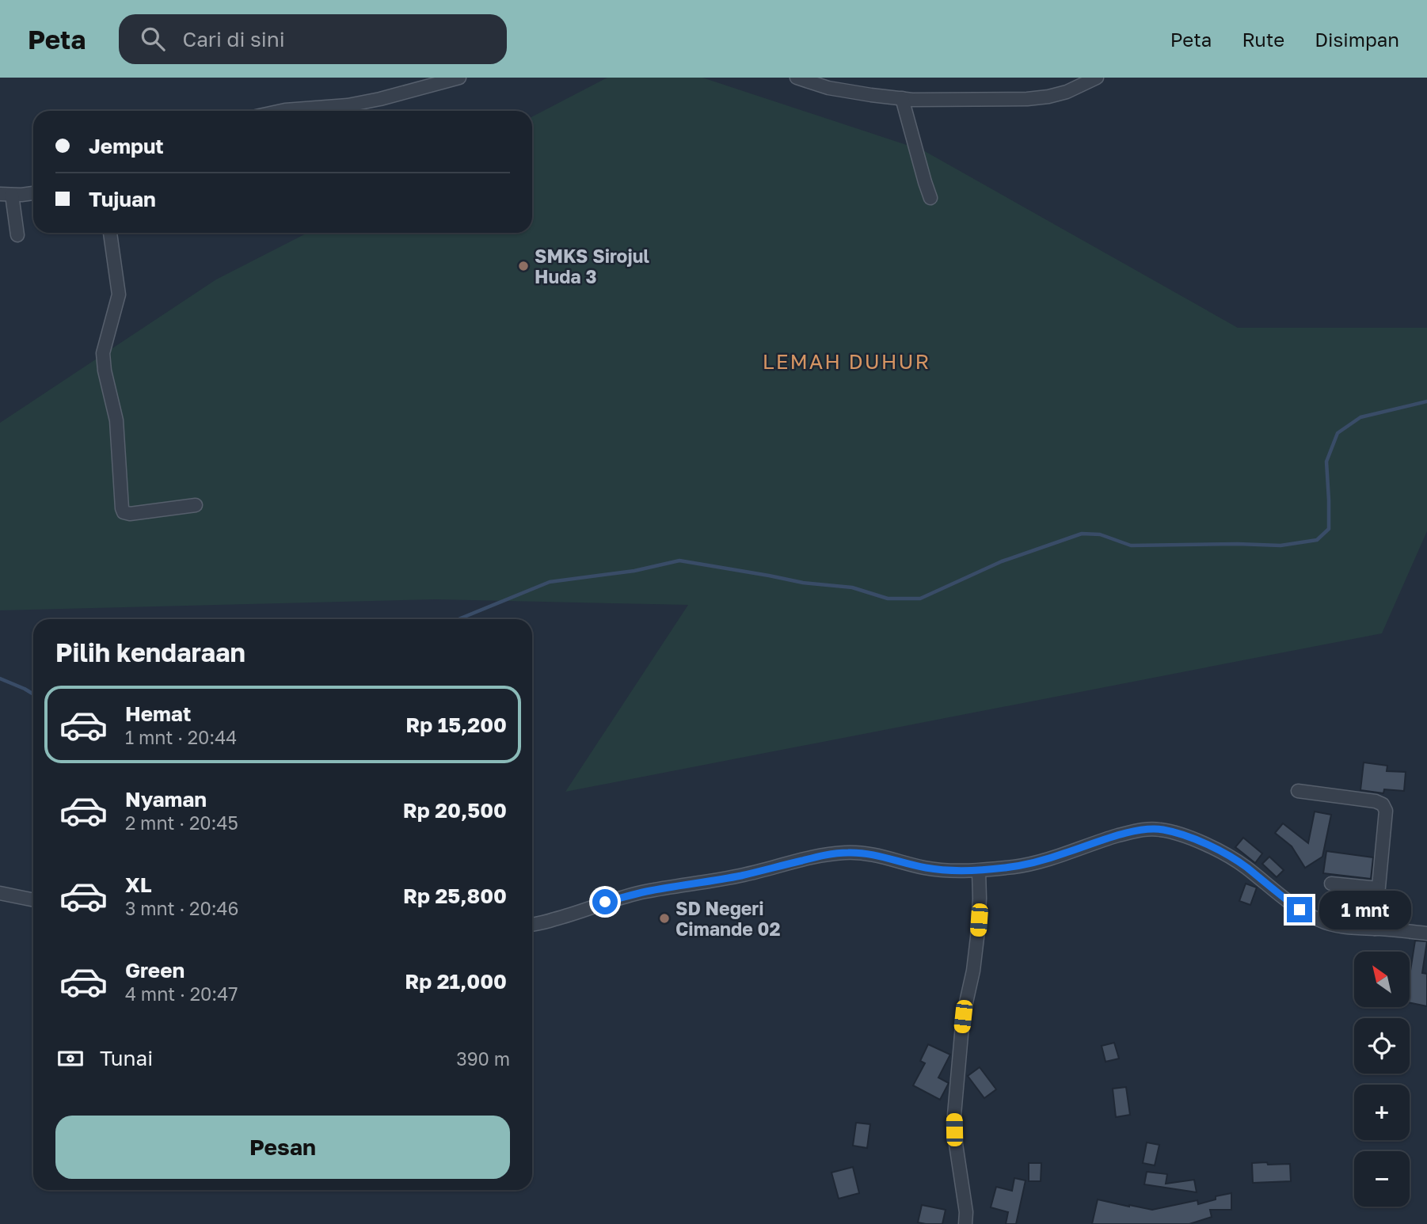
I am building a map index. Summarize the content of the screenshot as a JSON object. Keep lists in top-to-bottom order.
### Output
{
  "districts": ["LEMAH DUHUR"],
  "places": ["SMKS Sirojul Huda 3", "SD Negeri Cimande 02"],
  "north": "top left",
  "page": {
    "header": "Peta",
    "search": "Cari di sini",
    "nav": ["Peta", "Rute", "Disimpan"],
    "banner": ["Jemput", "Tujuan"],
    "heading": "Pilih kendaraan",
    "list": [
      {
        "name": "Hemat",
        "note": "1 mnt · 20:44",
        "value": "Rp 15,200"
      },
      {
        "name": "Nyaman",
        "note": "2 mnt · 20:45",
        "value": "Rp 20,500"
      },
      {
        "name": "XL",
        "note": "3 mnt · 20:46",
        "value": "Rp 25,800"
      },
      {
        "name": "Green",
        "note": "4 mnt · 20:47",
        "value": "Rp 21,000"
      }
    ],
    "bubble": "1 mnt",
    "map_buttons": ["+", "−"],
    "pay": ["Tunai", "390 m"],
    "buttons": "Pesan"
  }
}
